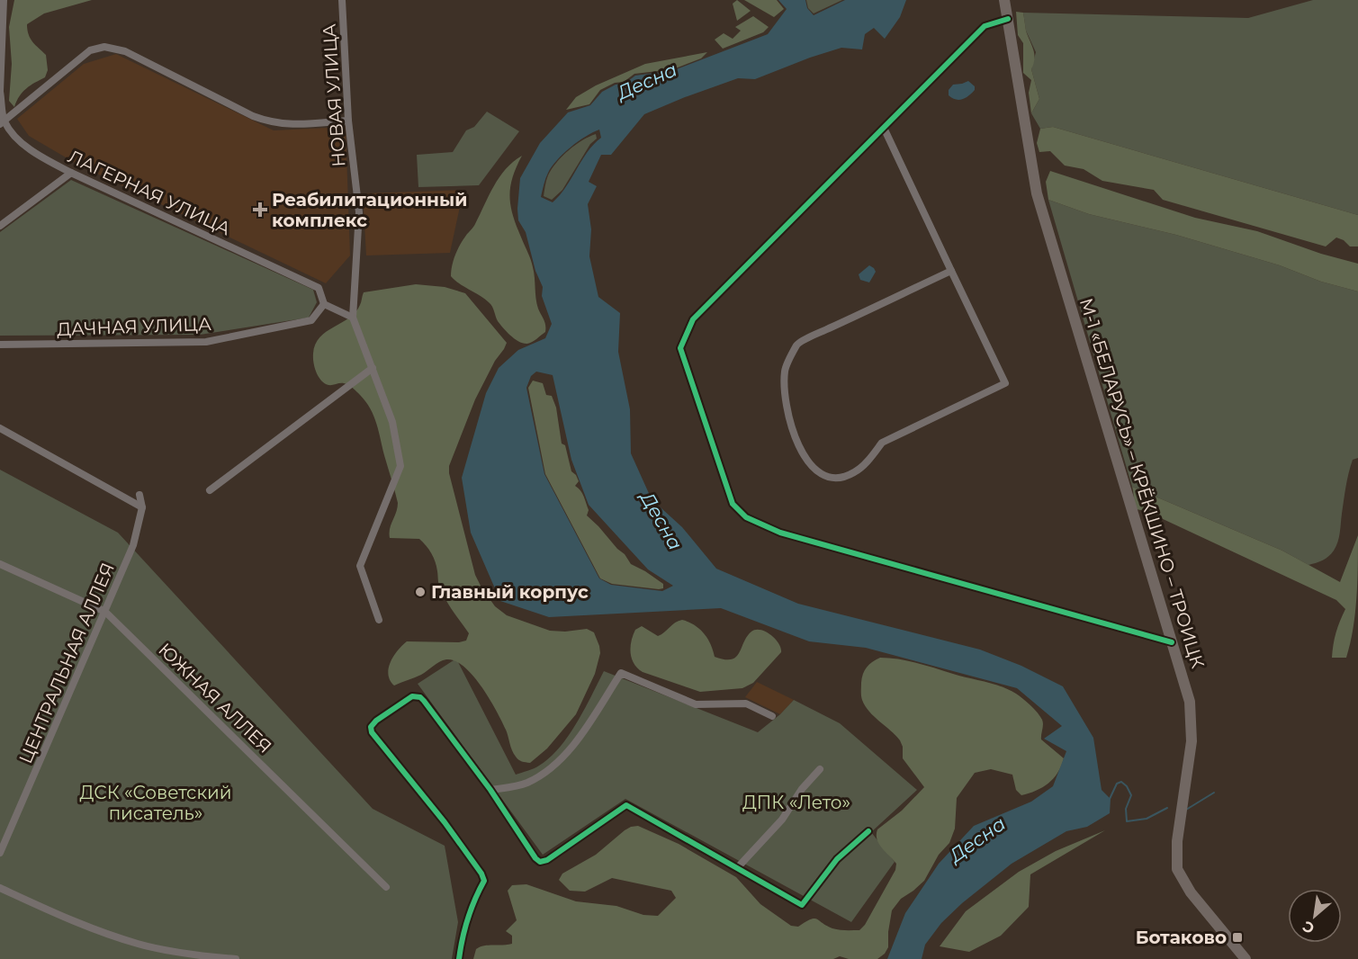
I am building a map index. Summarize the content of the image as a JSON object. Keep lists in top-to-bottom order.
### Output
{
  "streets": {
    "main road": ["М-1 «БЕЛАРУСЬ» – КРЁКШИНО – ТРОИЦК"],
    "street": [
      "НОВАЯ УЛИЦА",
      "ЛАГЕРНАЯ УЛИЦА",
      "ДАЧНАЯ УЛИЦА",
      "ЦЕНТРАЛЬНАЯ АЛЛЕЯ",
      "ЮЖНАЯ АЛЛЕЯ"
    ]
  },
  "crossings": [
    ["ЛАГЕРНАЯ УЛИЦА", "ДАЧНАЯ УЛИЦА"],
    ["ЦЕНТРАЛЬНАЯ АЛЛЕЯ", "ЮЖНАЯ АЛЛЕЯ"]
  ],
  "water": ["Десна"],
  "parks": ["ДСК «Советский писатель»", "ДПК «Лето»"],
  "places": {
    "health": ["Реабилитационный комплекс"],
    "other": ["Главный корпус"],
    "transit": ["Ботаково"]
  },
  "north": "bottom left"
}
